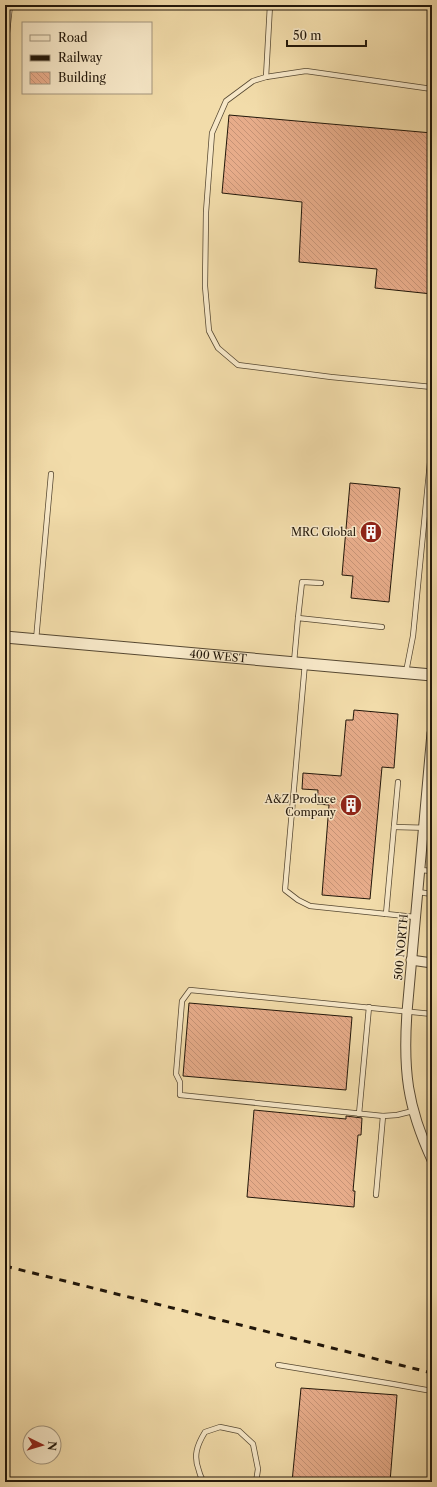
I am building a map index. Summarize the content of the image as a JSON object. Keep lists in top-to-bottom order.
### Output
{
  "streets": {
    "street": ["400 WEST", "500 NORTH"]
  },
  "places": {
    "building": ["MRC Global", "A&Z Produce Company"]
  },
  "legend": ["Road", "Railway", "Building"],
  "scale_bar": "50 m",
  "north": "right"
}
